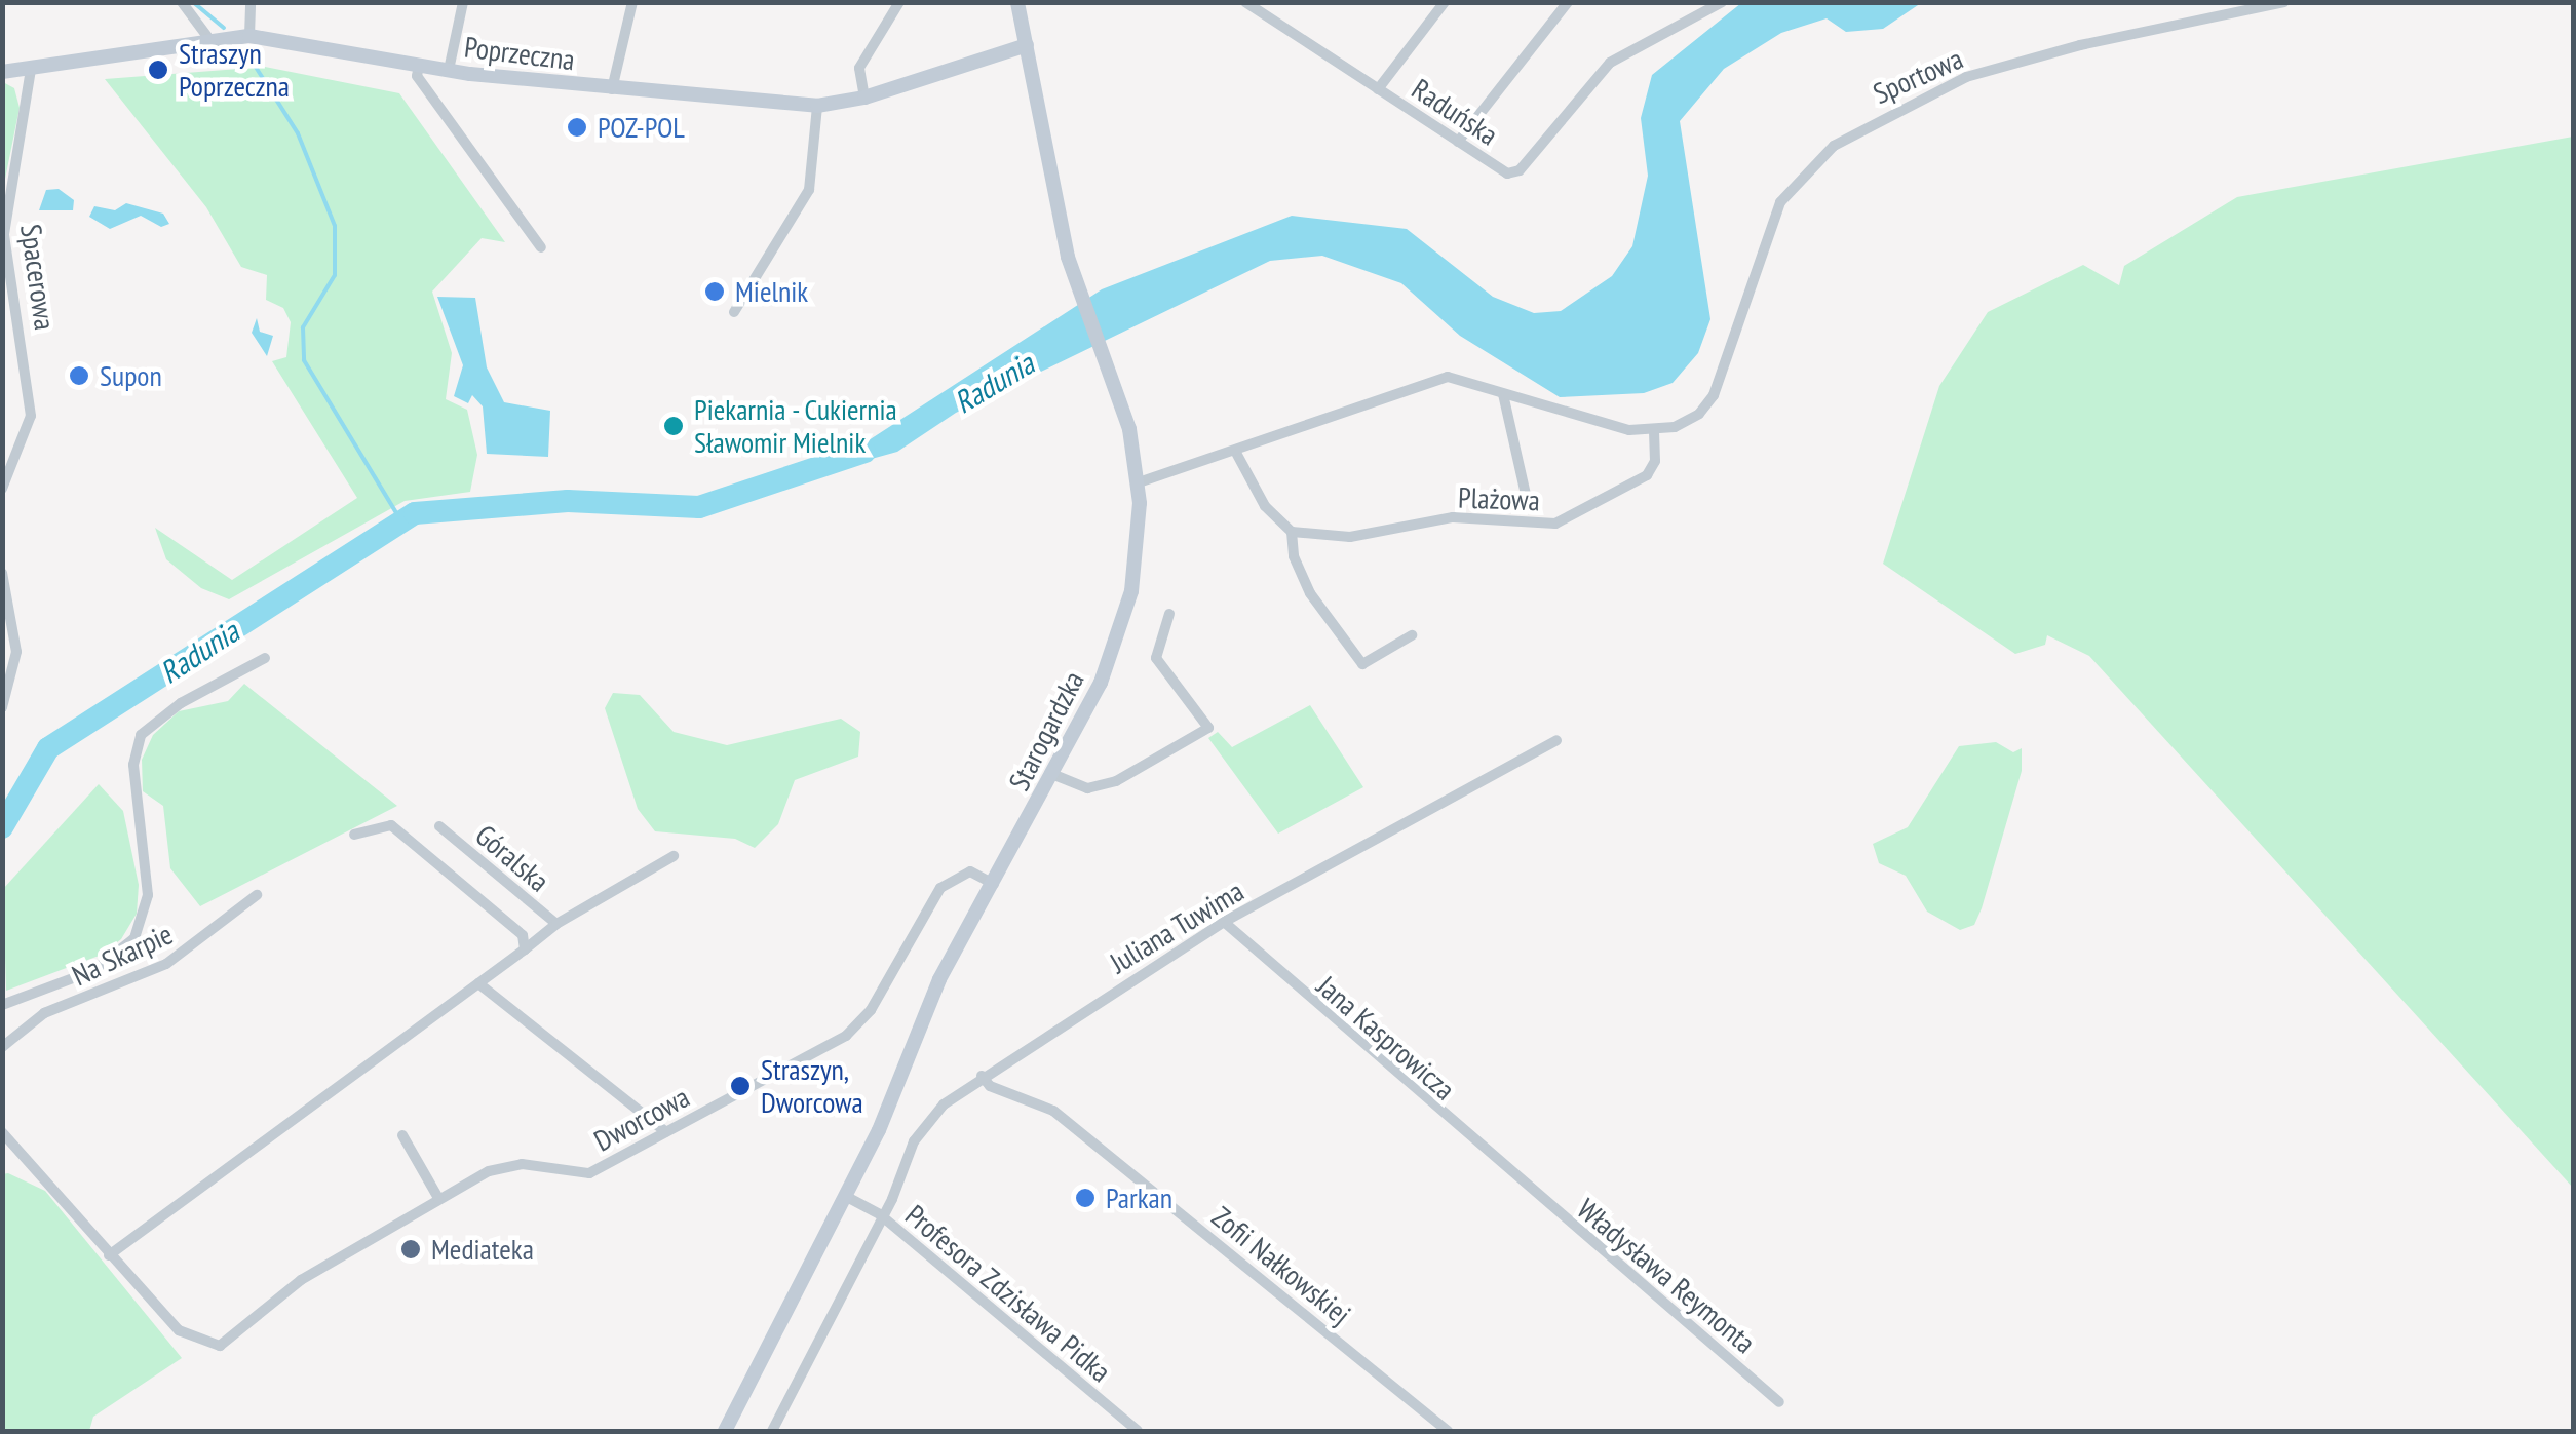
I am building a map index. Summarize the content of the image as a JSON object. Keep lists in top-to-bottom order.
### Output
{
  "streets": {
    "main road": ["Poprzeczna", "Starogardzka"],
    "street": [
      "Sportowa",
      "Raduńska",
      "Spacerowa",
      "Plażowa",
      "Góralska",
      "Juliana Tuwima",
      "Na Skarpie",
      "Jana Kasprowicza",
      "Dworcowa",
      "Zofii Nałkowskiej",
      "Władysława Reymonta",
      "Profesora Zdzisława Pidka"
    ]
  },
  "crossings": [
    ["Poprzeczna", "Spacerowa"],
    ["Poprzeczna", "Starogardzka"],
    ["Sportowa", "Plażowa"],
    ["Starogardzka", "Dworcowa"],
    ["Starogardzka", "Profesora Zdzisława Pidka"],
    ["Juliana Tuwima", "Jana Kasprowicza"],
    ["Juliana Tuwima", "Zofii Nałkowskiej"],
    ["Juliana Tuwima", "Profesora Zdzisława Pidka"],
    ["Jana Kasprowicza", "Władysława Reymonta"]
  ],
  "water": ["Radunia"],
  "places": [
    "Straszyn Poprzeczna",
    "POZ-POL",
    "Mielnik",
    "Supon",
    "Piekarnia - Cukiernia Sławomir Mielnik",
    "Straszyn, Dworcowa",
    "Parkan",
    "Mediateka"
  ]
}
